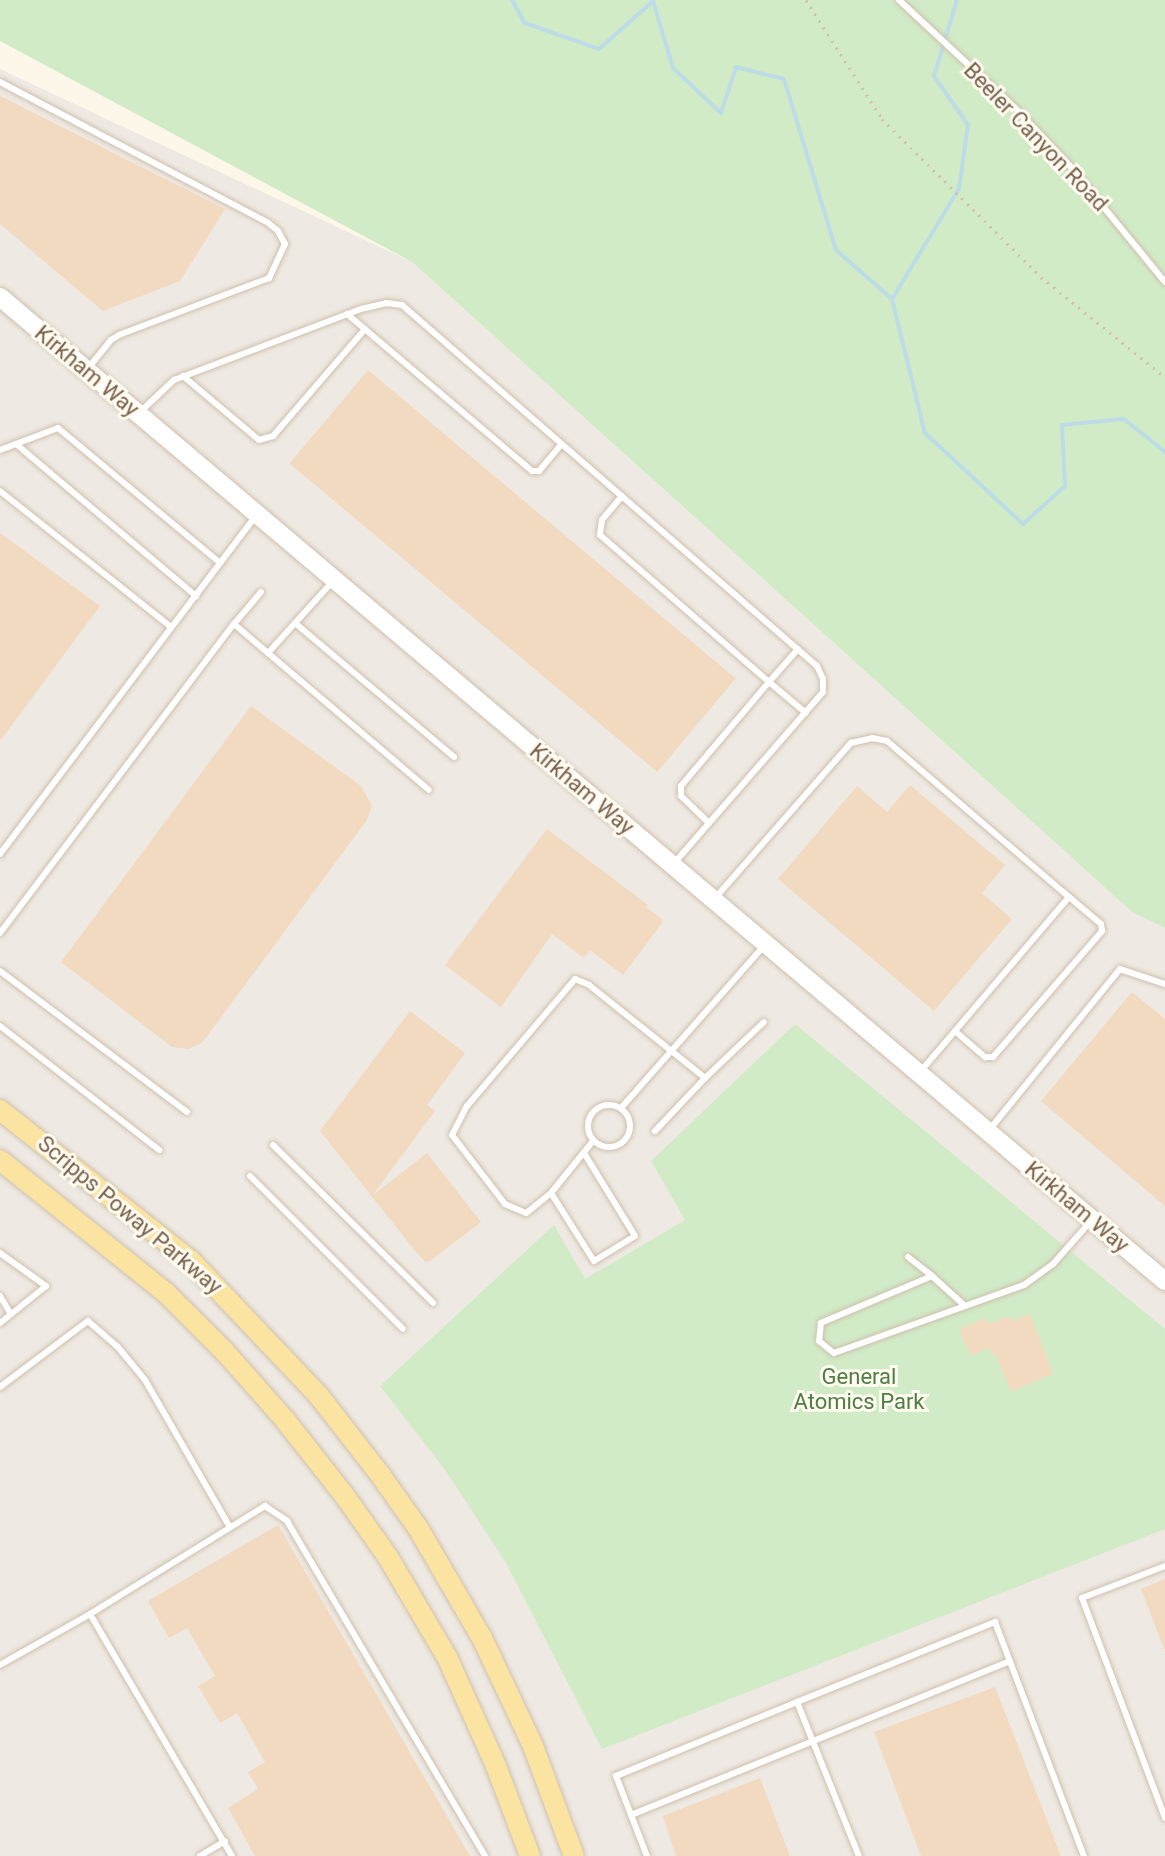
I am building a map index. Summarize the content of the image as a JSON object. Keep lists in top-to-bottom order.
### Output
{
  "streets": {
    "main road": ["Kirkham Way", "Scripps Poway Parkway"],
    "lane": ["Beeler Canyon Road"]
  },
  "parks": ["General Atomics Park"]
}
